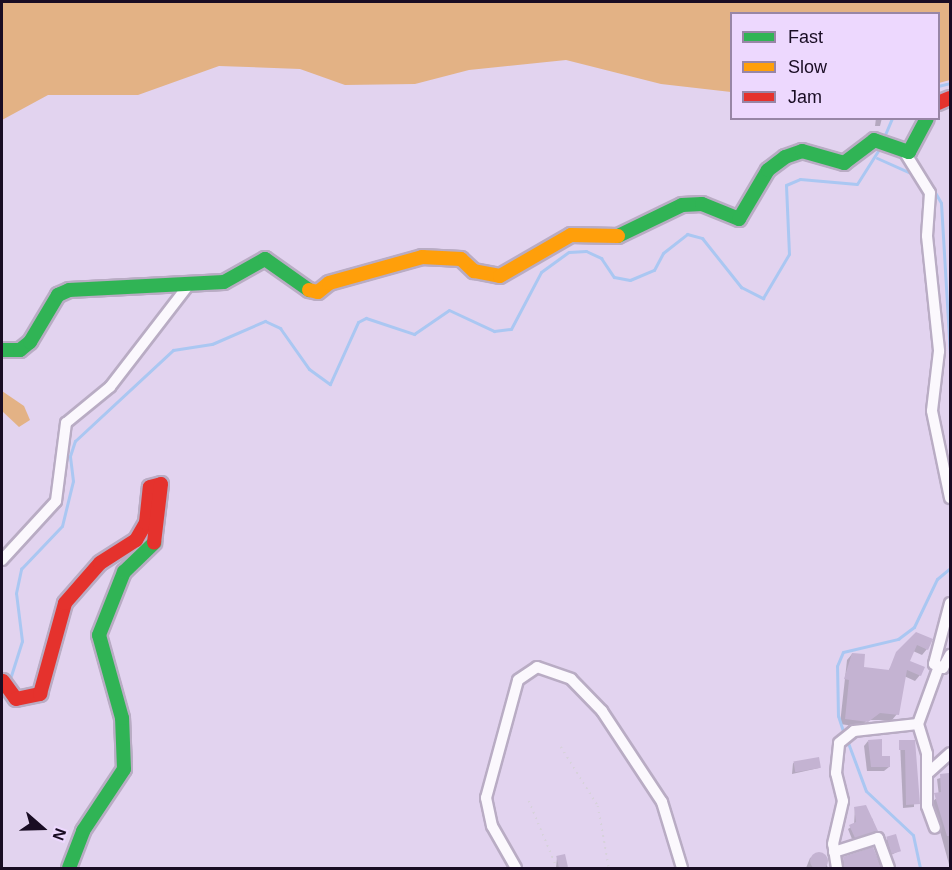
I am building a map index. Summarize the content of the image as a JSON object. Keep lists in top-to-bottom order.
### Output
{
  "legend": ["Fast", "Slow", "Jam"],
  "north": "right"
}
